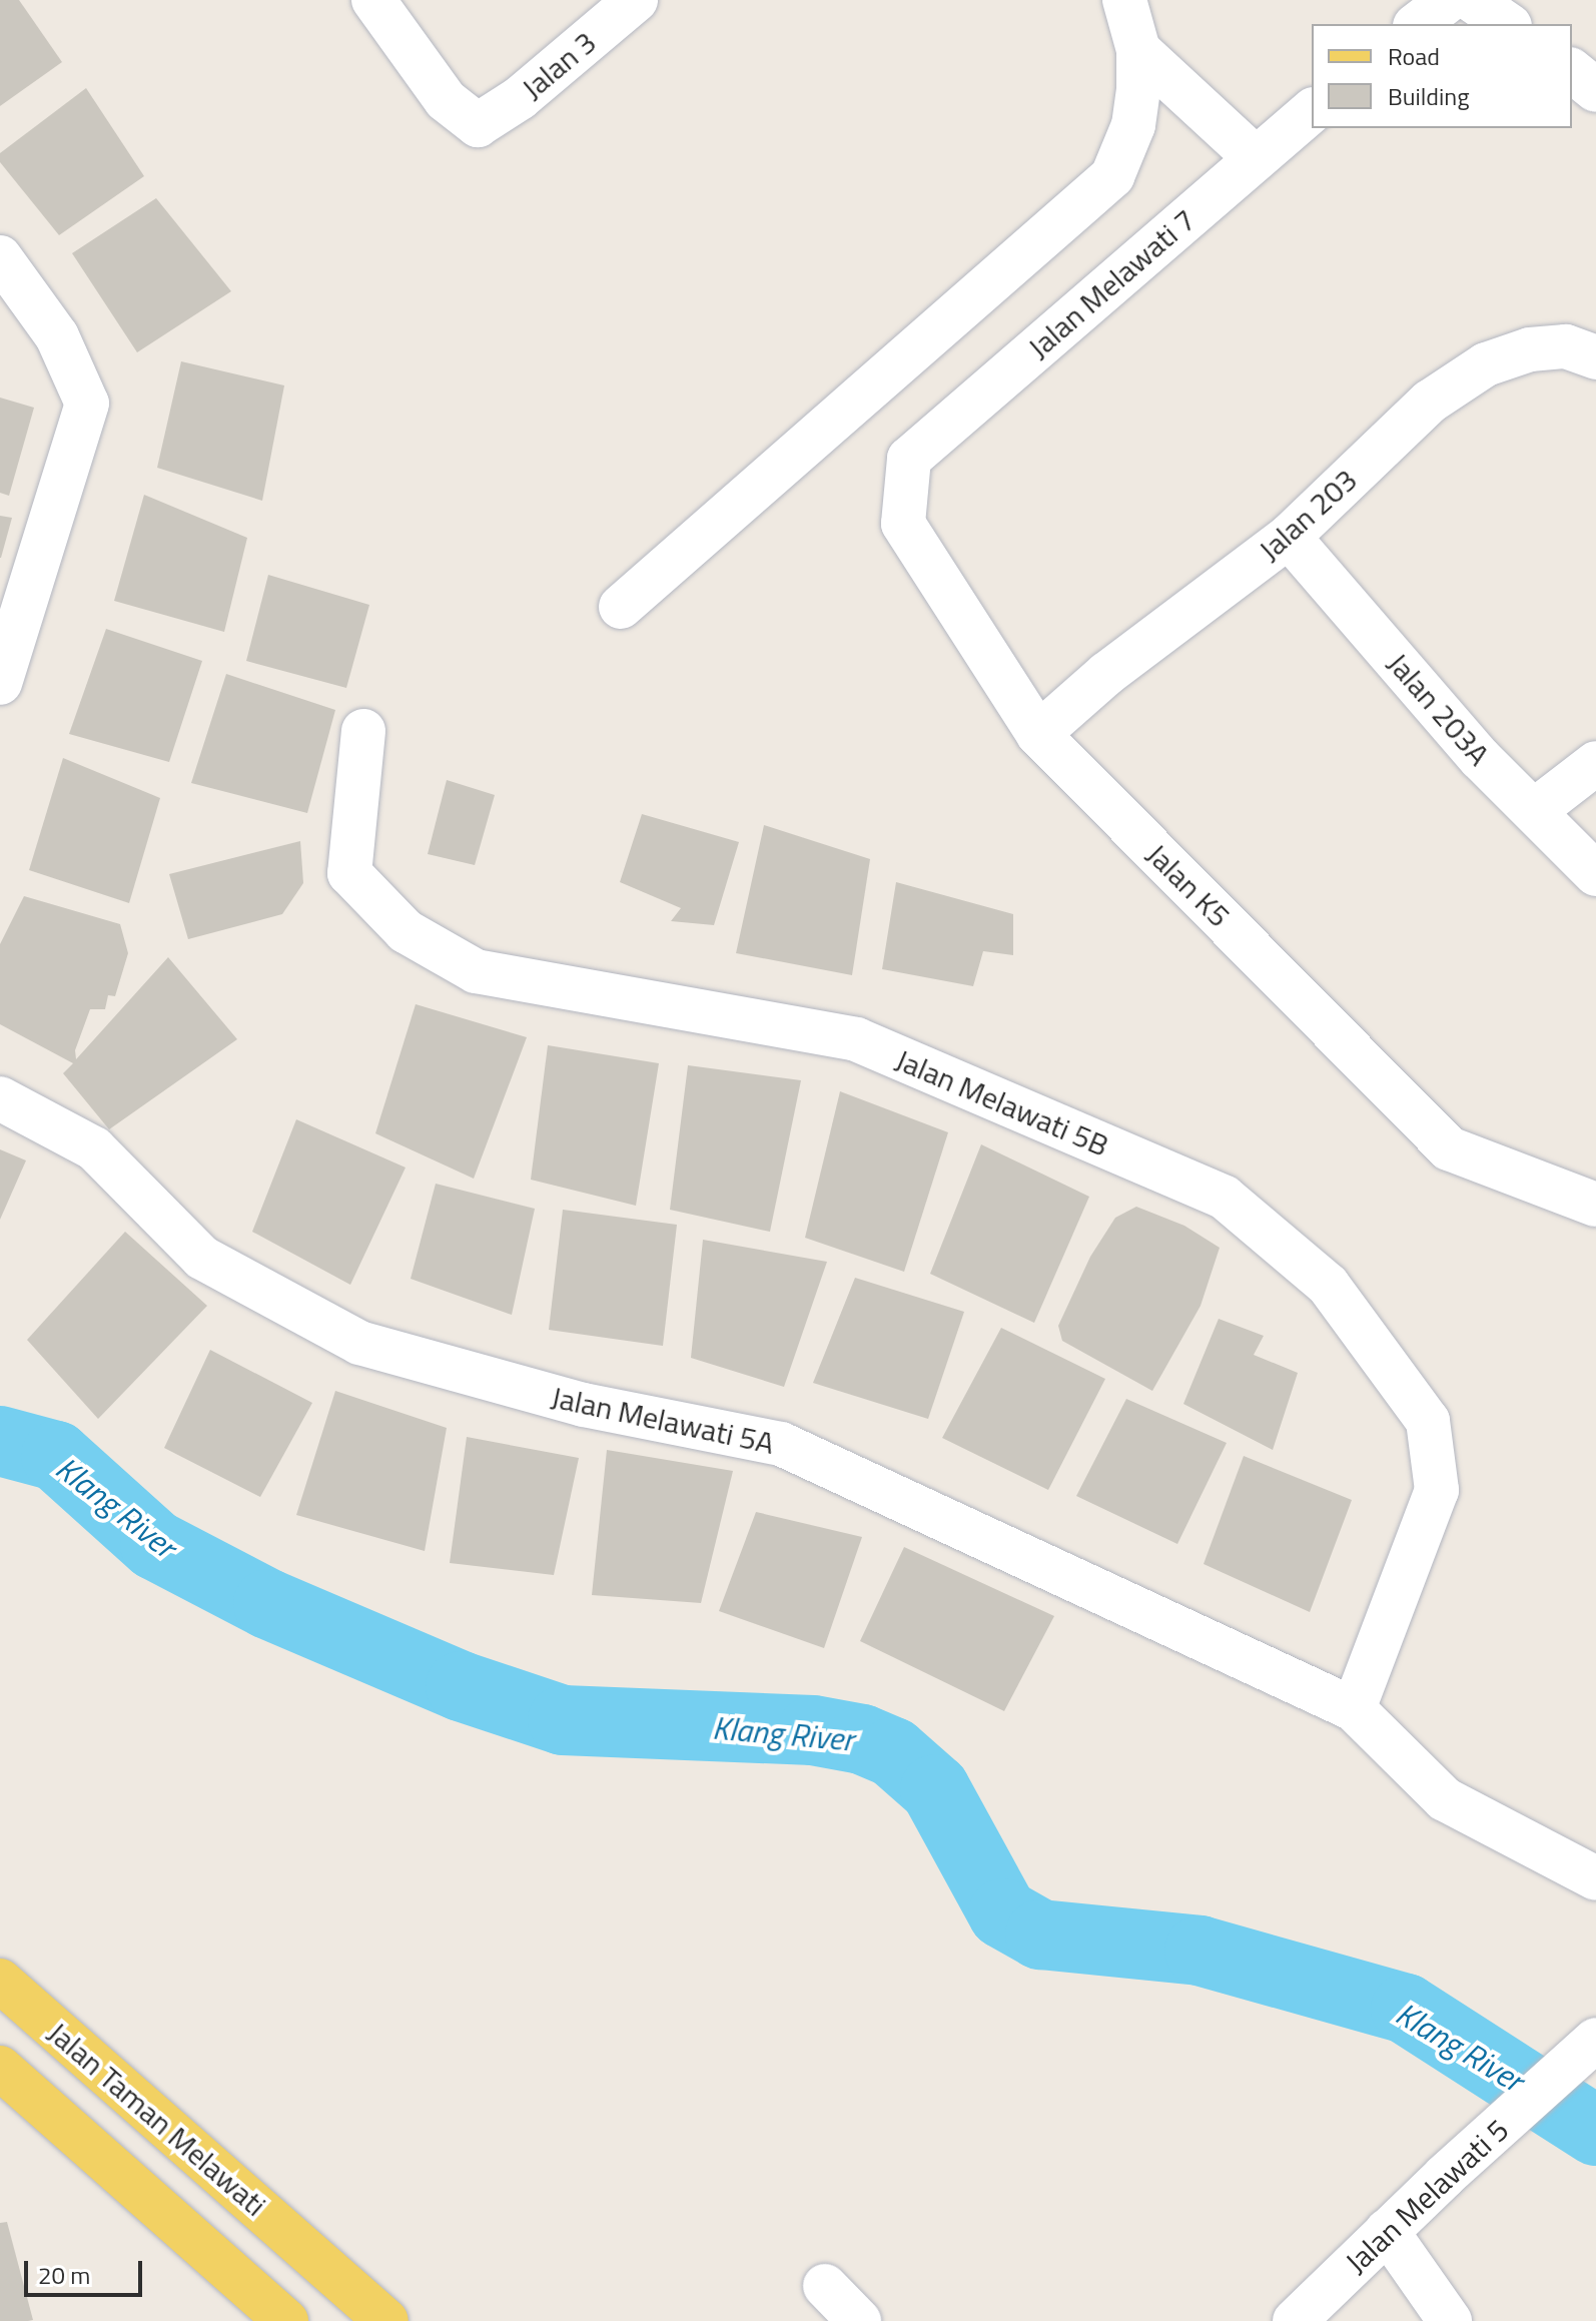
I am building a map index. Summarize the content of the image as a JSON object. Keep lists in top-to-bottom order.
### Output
{
  "streets": {
    "main road": ["Jalan Taman Melawati"],
    "street": [
      "Jalan 3",
      "Jalan Melawati 7",
      "Jalan 203",
      "Jalan 203A",
      "Jalan K5",
      "Jalan Melawati 5B",
      "Jalan Melawati 5A",
      "Jalan Melawati 5"
    ]
  },
  "crossings": [
    ["Jalan Melawati 7", "Jalan K5"],
    ["Jalan 203", "Jalan 203A"],
    ["Jalan 203", "Jalan K5"],
    ["Jalan Melawati 5B", "Jalan Melawati 5A"]
  ],
  "water": ["Klang River"],
  "legend": ["Road", "Building"],
  "scale_bar": "20 m"
}
